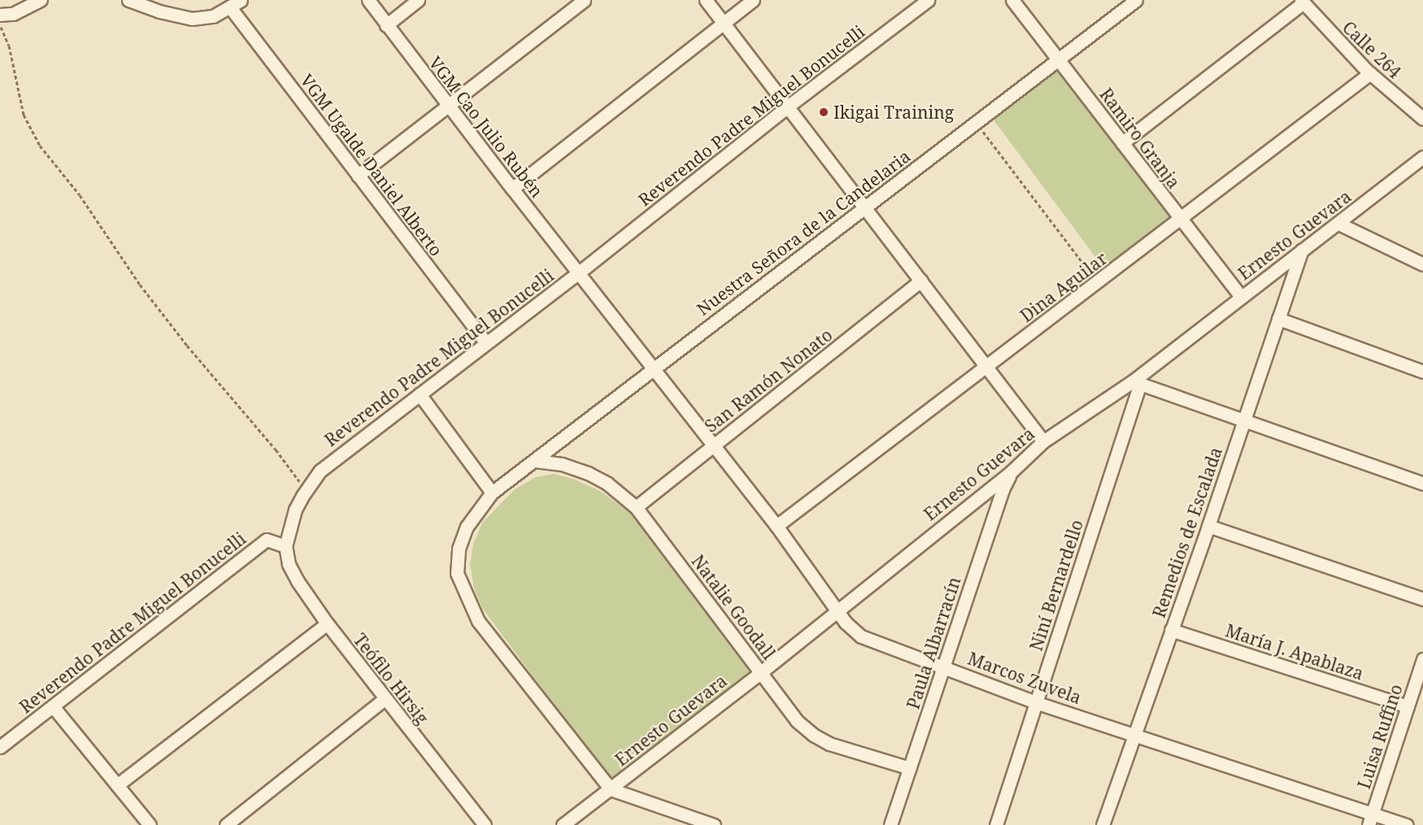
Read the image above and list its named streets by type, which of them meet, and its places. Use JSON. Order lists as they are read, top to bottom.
{
  "streets": {
    "street": [
      "Calle 264",
      "Reverendo Padre Miguel Bonucelli",
      "VGM Cao Julio Rubén",
      "Ramiro Granja",
      "VGM Ugalde Daniel Alberto",
      "Nuestra Señora de la Candelaria",
      "Ernesto Guevara",
      "Dina Aguilar",
      "San Ramón Nonato",
      "Remedios de Escalada",
      "Niní Bernardello",
      "Natalie Goodall",
      "Paula Albarracín",
      "María J. Apablaza",
      "Marcos Zuvela",
      "Teófilo Hirsig",
      "Luisa Ruffino"
    ]
  },
  "crossings": [
    ["Calle 264", "Dina Aguilar"],
    ["Reverendo Padre Miguel Bonucelli", "VGM Cao Julio Rubén"],
    ["Reverendo Padre Miguel Bonucelli", "VGM Ugalde Daniel Alberto"],
    ["Reverendo Padre Miguel Bonucelli", "Teófilo Hirsig"],
    ["VGM Cao Julio Rubén", "Nuestra Señora de la Candelaria"],
    ["VGM Cao Julio Rubén", "Marcos Zuvela"],
    ["Ramiro Granja", "Nuestra Señora de la Candelaria"],
    ["Ramiro Granja", "Ernesto Guevara"],
    ["Ramiro Granja", "Dina Aguilar"],
    ["Nuestra Señora de la Candelaria", "Ernesto Guevara"],
    ["Nuestra Señora de la Candelaria", "Natalie Goodall"],
    ["Nuestra Señora de la Candelaria", "Marcos Zuvela"],
    ["Ernesto Guevara", "Remedios de Escalada"],
    ["Ernesto Guevara", "Niní Bernardello"],
    ["Ernesto Guevara", "Natalie Goodall"],
    ["Ernesto Guevara", "Paula Albarracín"],
    ["Ernesto Guevara", "Marcos Zuvela"],
    ["Dina Aguilar", "Marcos Zuvela"],
    ["San Ramón Nonato", "Natalie Goodall"],
    ["San Ramón Nonato", "Marcos Zuvela"],
    ["Remedios de Escalada", "María J. Apablaza"],
    ["Remedios de Escalada", "Marcos Zuvela"],
    ["Niní Bernardello", "Marcos Zuvela"],
    ["Natalie Goodall", "Paula Albarracín"],
    ["Paula Albarracín", "Marcos Zuvela"],
    ["María J. Apablaza", "Luisa Ruffino"],
    ["Marcos Zuvela", "Luisa Ruffino"]
  ],
  "places": ["Ikigai Training"]
}
